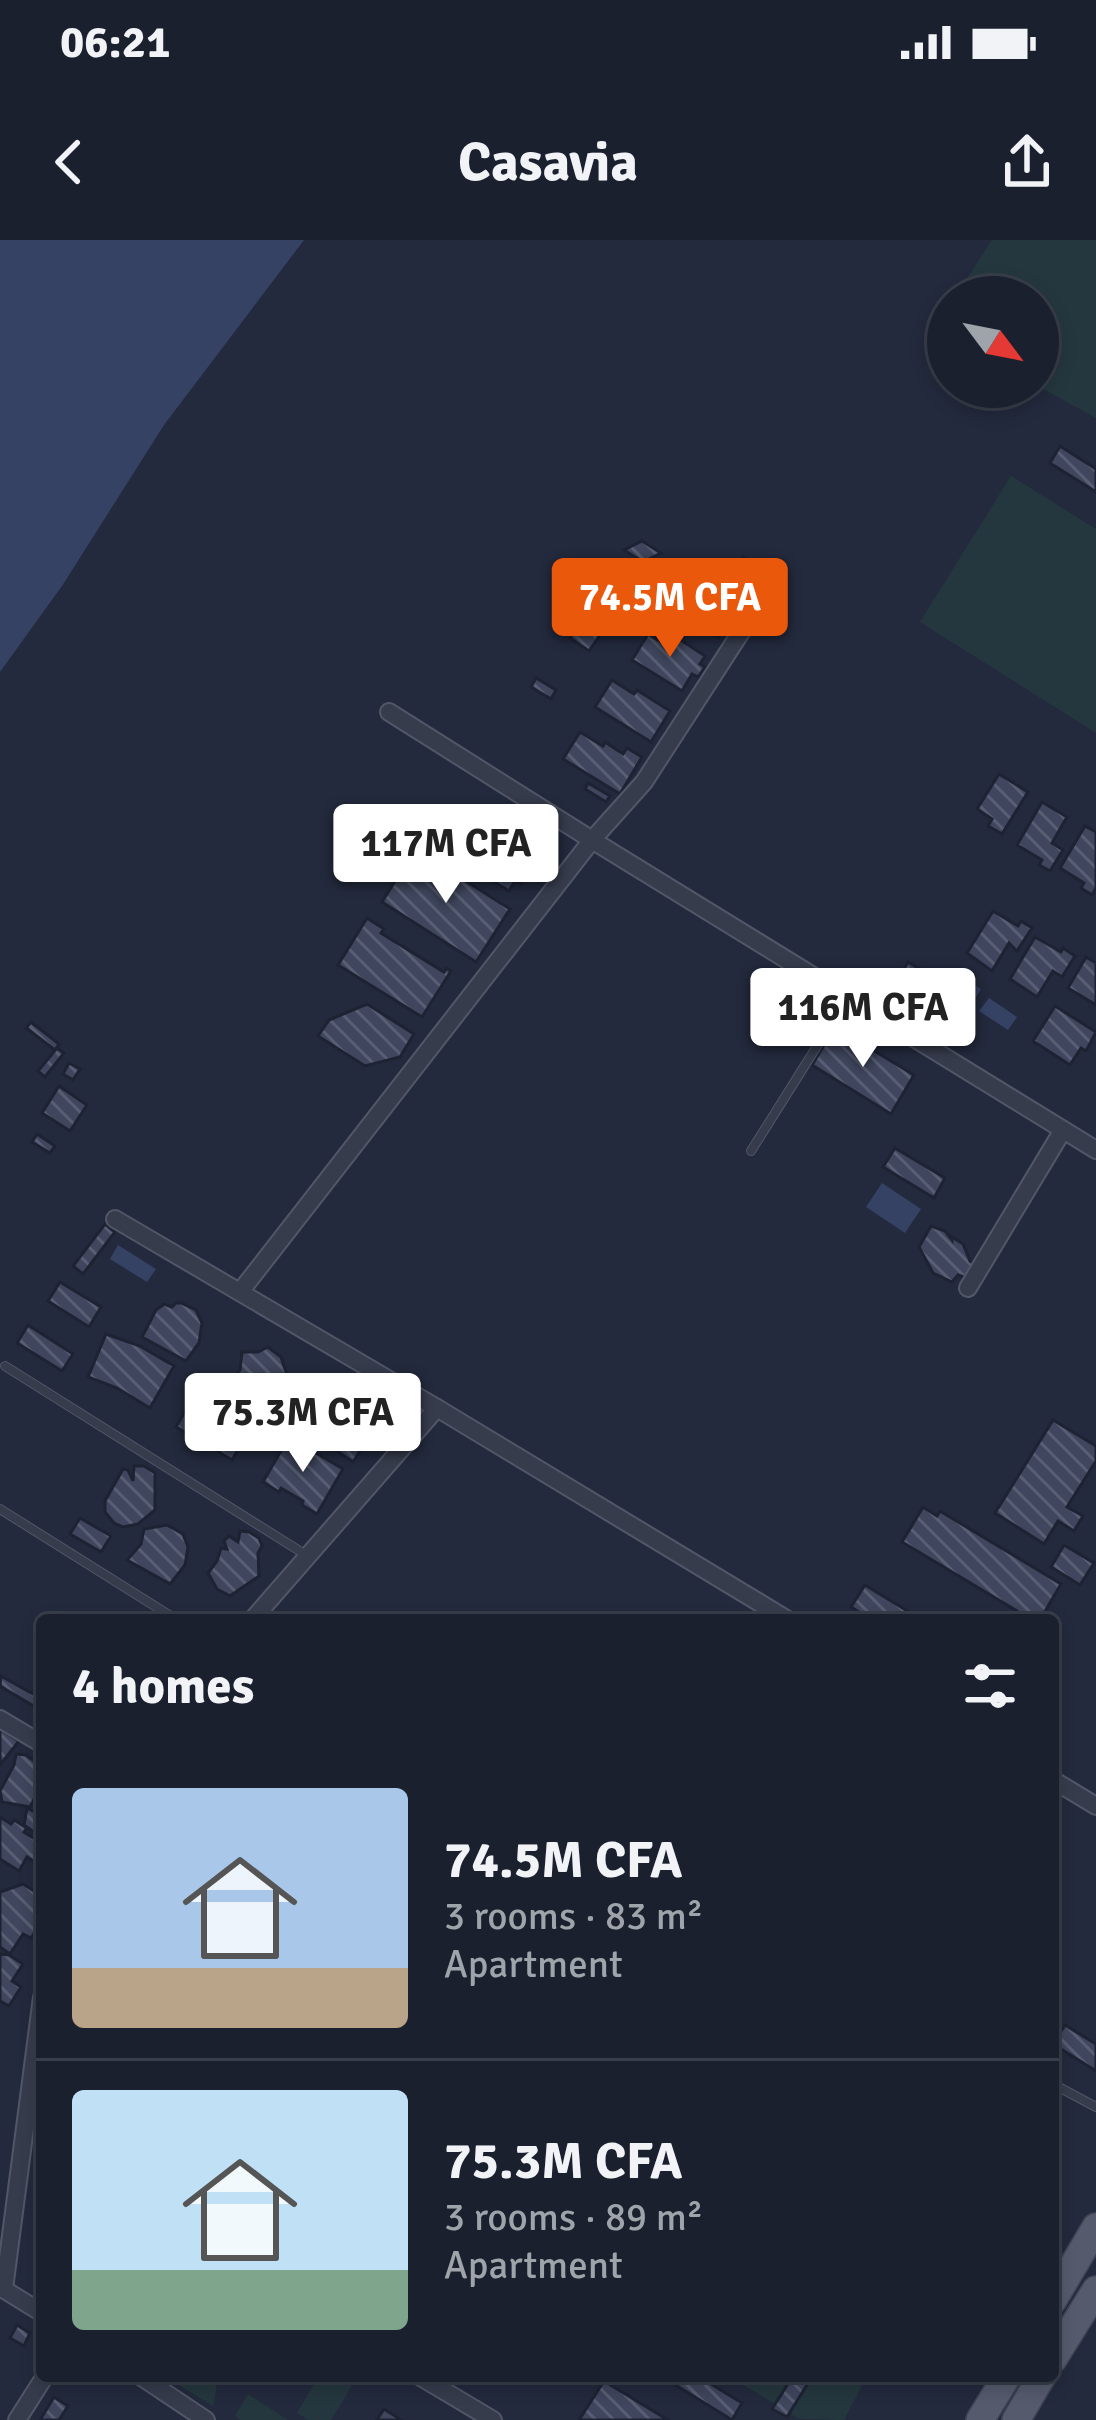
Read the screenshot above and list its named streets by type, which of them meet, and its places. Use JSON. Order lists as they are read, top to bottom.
{
  "north": "bottom right",
  "page": {
    "status": "06:21",
    "header": "Casavia",
    "price": [
      "74.5M CFA",
      "117M CFA",
      "116M CFA",
      "75.3M CFA"
    ],
    "heading": "4 homes",
    "list": [
      {
        "name": "74.5M CFA",
        "note": "3 rooms · 83 m² · Apartment"
      },
      {
        "name": "75.3M CFA",
        "note": "3 rooms · 89 m² · Apartment"
      }
    ]
  }
}
